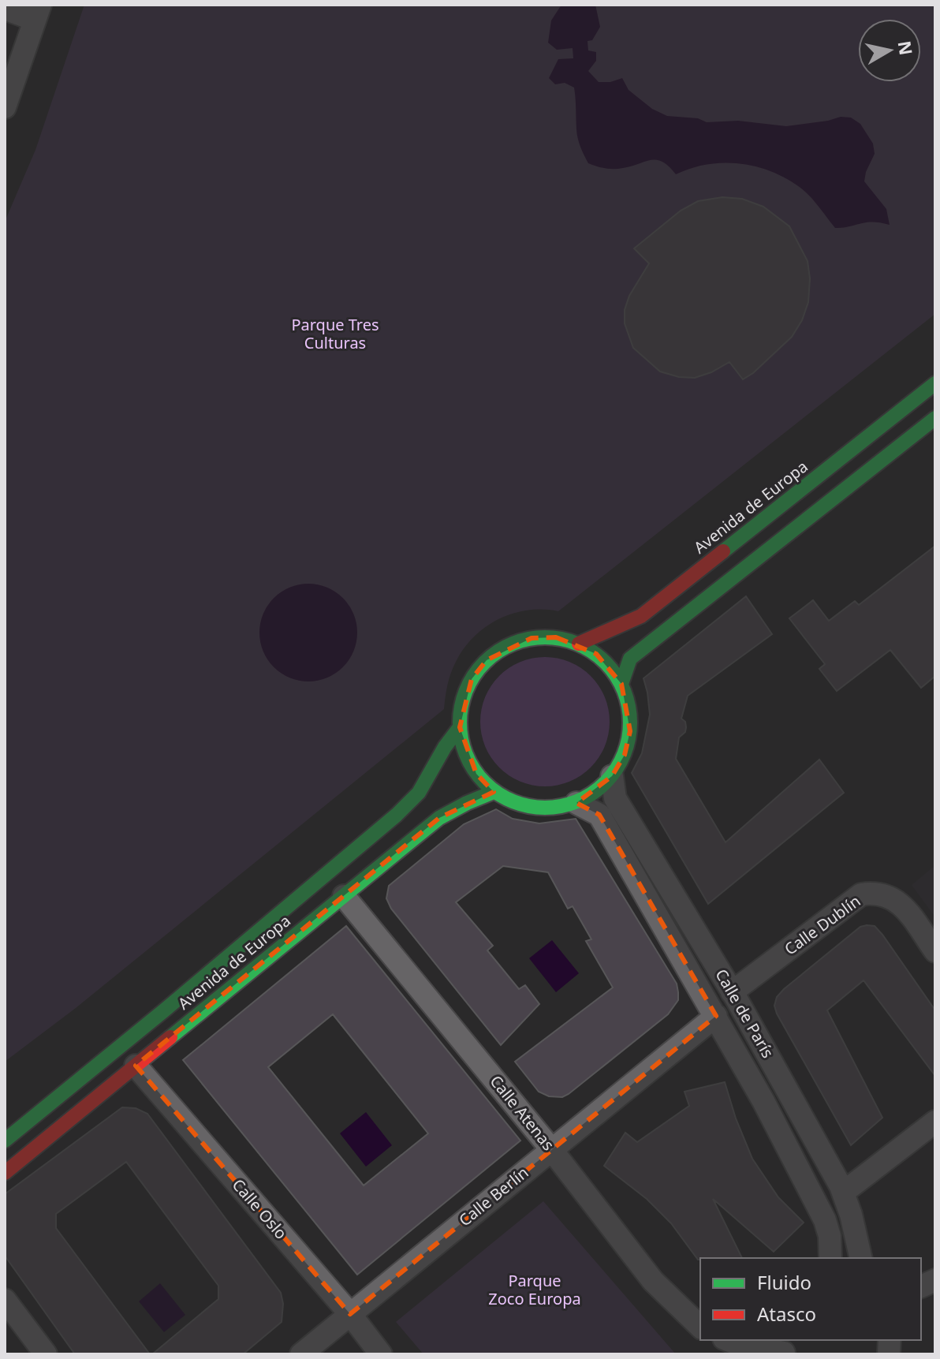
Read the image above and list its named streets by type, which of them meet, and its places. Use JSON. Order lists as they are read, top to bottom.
{
  "streets": {
    "main road": ["Avenida de Europa"],
    "street": [
      "Calle Dublín",
      "Calle de París",
      "Calle Atenas",
      "Calle Berlín",
      "Calle Oslo"
    ]
  },
  "crossings": [
    ["Avenida de Europa", "Calle de París"],
    ["Avenida de Europa", "Calle Atenas"],
    ["Avenida de Europa", "Calle Oslo"],
    ["Calle Dublín", "Calle de París"],
    ["Calle de París", "Calle Berlín"],
    ["Calle Atenas", "Calle Berlín"],
    ["Calle Berlín", "Calle Oslo"]
  ],
  "parks": ["Parque Tres Culturas", "Parque Zoco Europa"],
  "legend": ["Fluido", "Atasco"],
  "north": "right"
}
